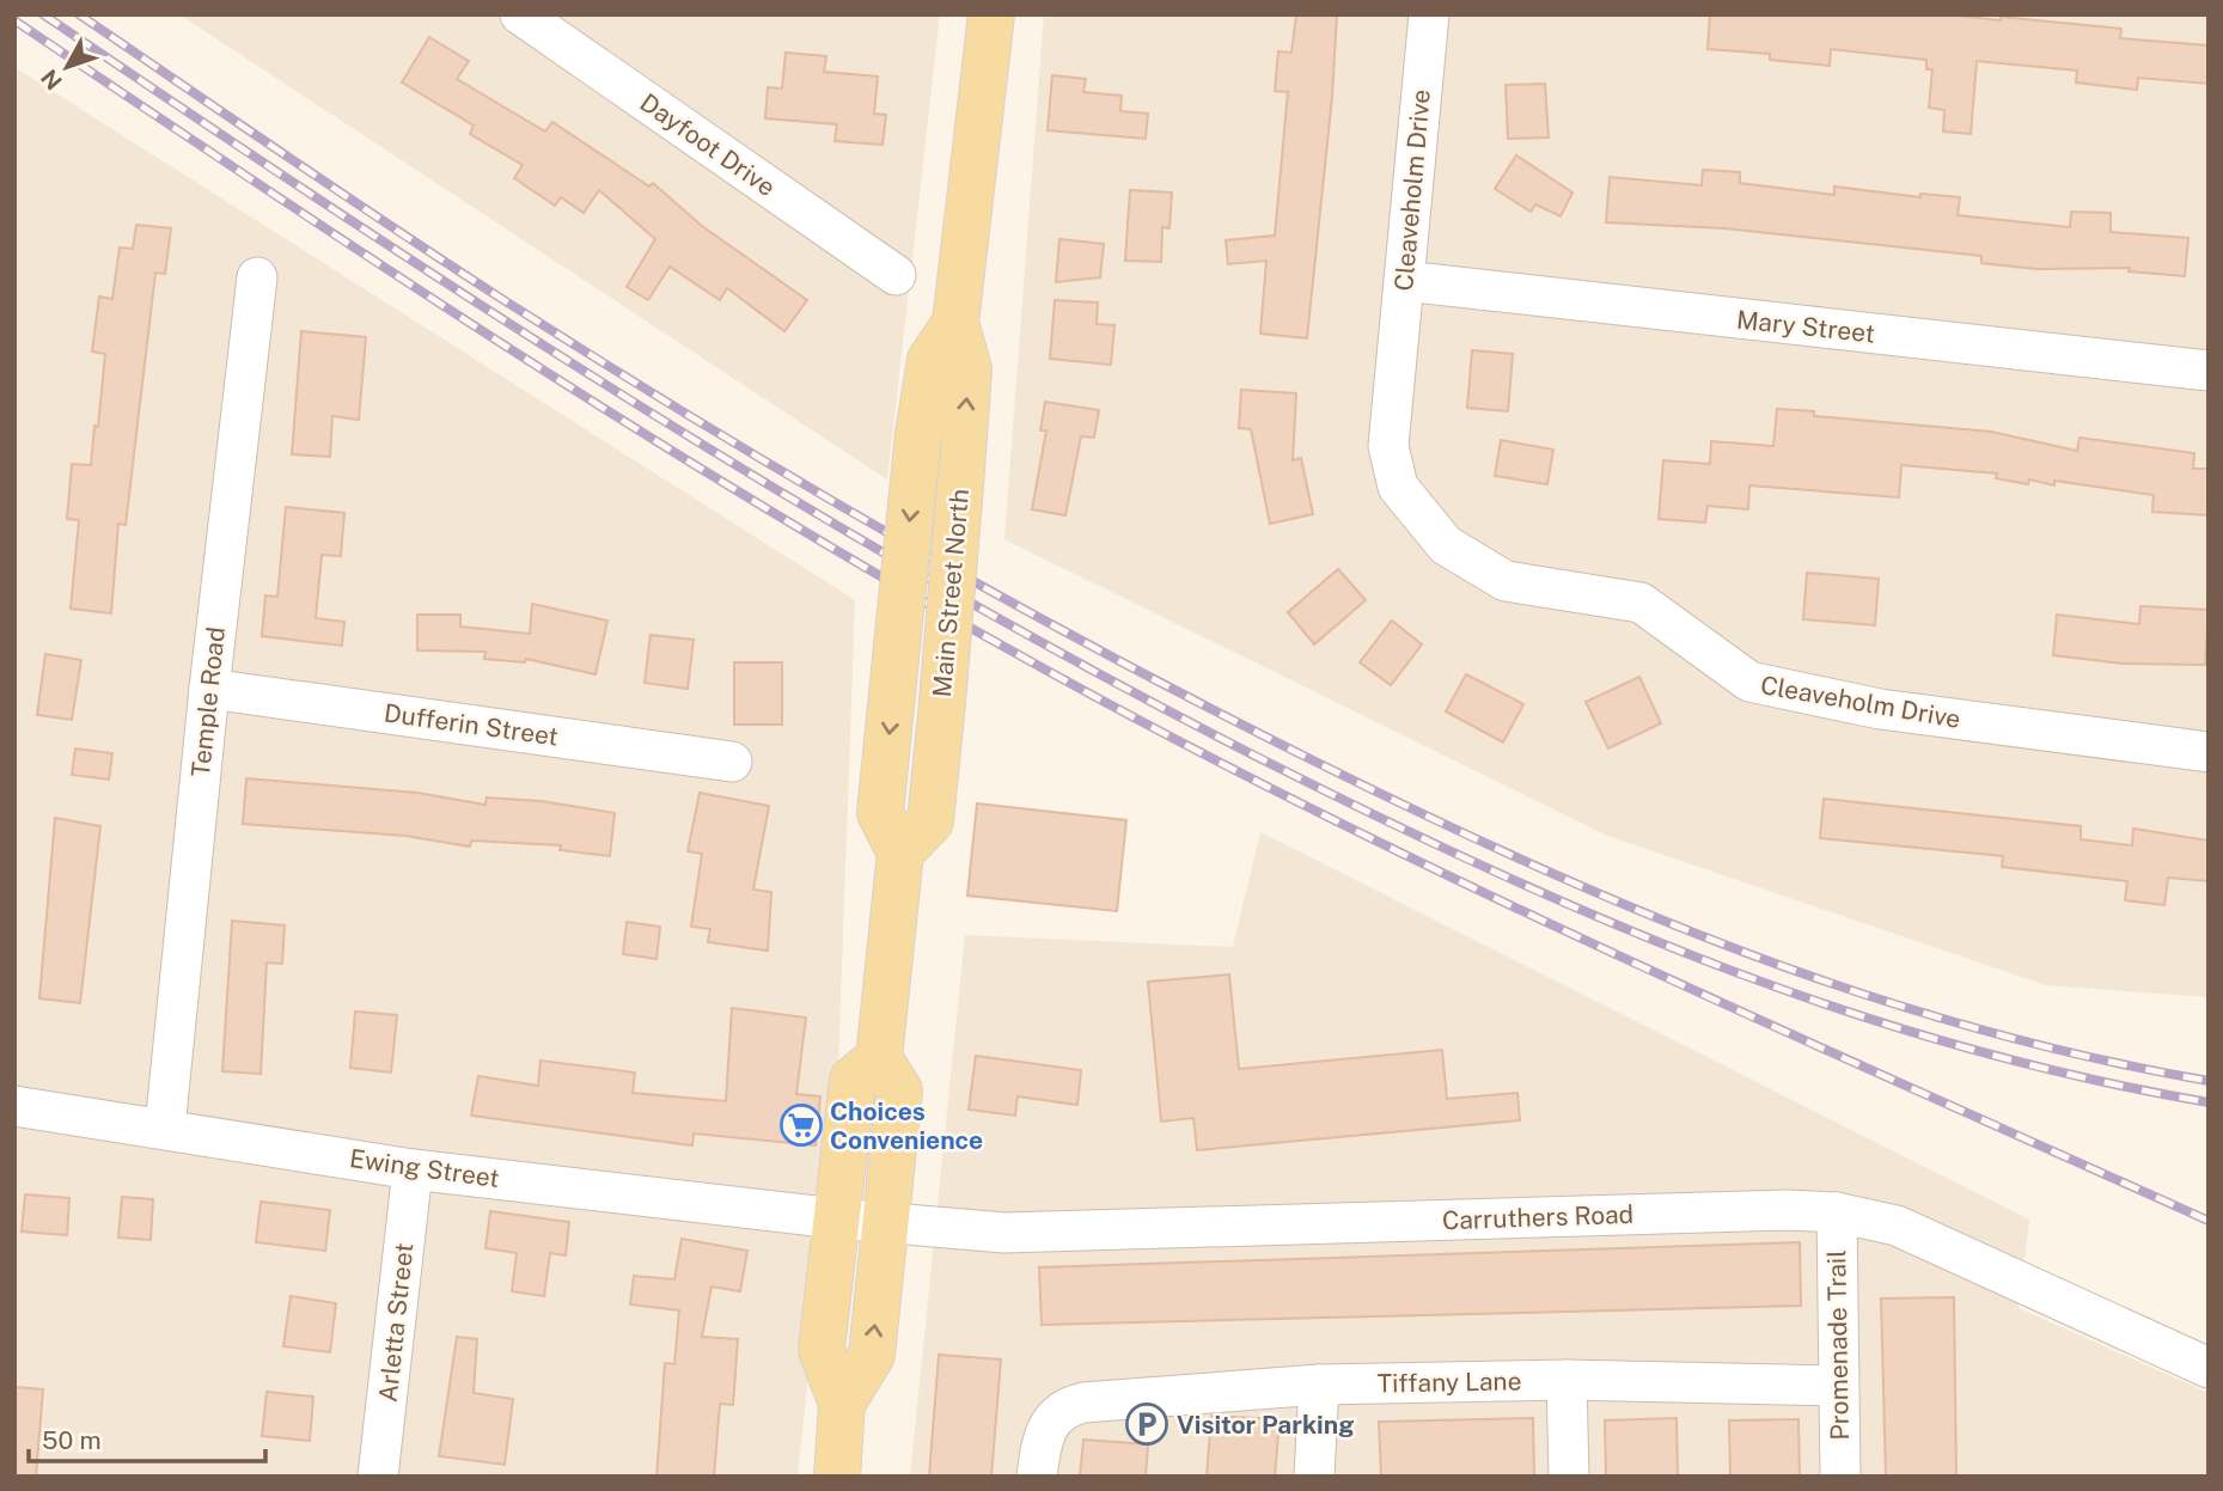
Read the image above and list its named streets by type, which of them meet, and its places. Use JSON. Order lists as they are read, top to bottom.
{
  "streets": {
    "main road": ["Main Street North"],
    "street": [
      "Dayfoot Drive",
      "Cleaveholm Drive",
      "Mary Street",
      "Temple Road",
      "Dufferin Street",
      "Ewing Street",
      "Carruthers Road",
      "Arletta Street",
      "Promenade Trail",
      "Tiffany Lane"
    ]
  },
  "crossings": [
    ["Cleaveholm Drive", "Mary Street"],
    ["Temple Road", "Dufferin Street"],
    ["Temple Road", "Ewing Street"],
    ["Ewing Street", "Carruthers Road"],
    ["Ewing Street", "Arletta Street"],
    ["Carruthers Road", "Promenade Trail"],
    ["Promenade Trail", "Tiffany Lane"]
  ],
  "places": {
    "supermarket": ["Choices Convenience"],
    "parking": ["Visitor Parking"]
  },
  "scale_bar": "50 m",
  "north": "bottom left"
}
